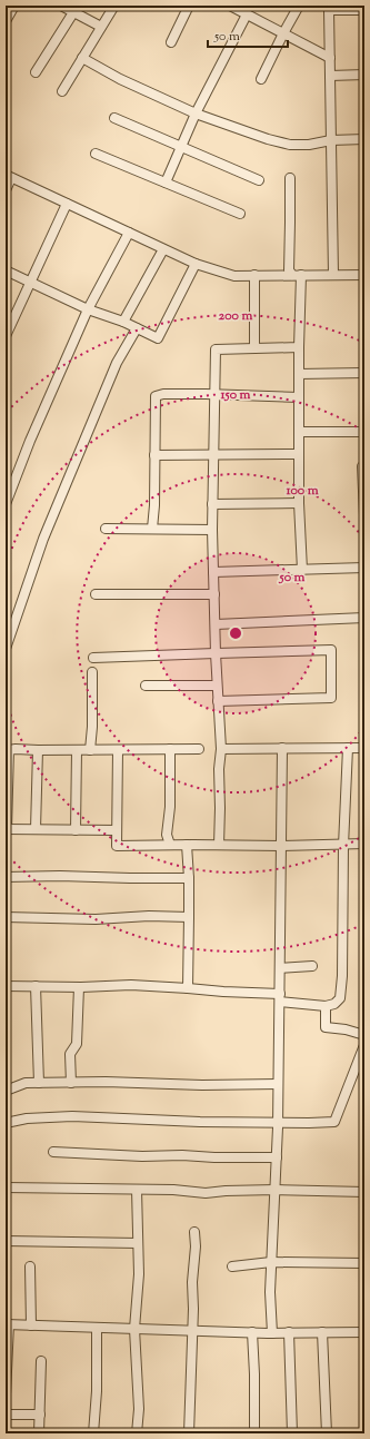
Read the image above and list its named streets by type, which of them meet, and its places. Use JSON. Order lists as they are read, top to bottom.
{
  "scale_bar": "50 m",
  "rings": [
    "200 m",
    "150 m",
    "100 m",
    "50 m"
  ]
}
